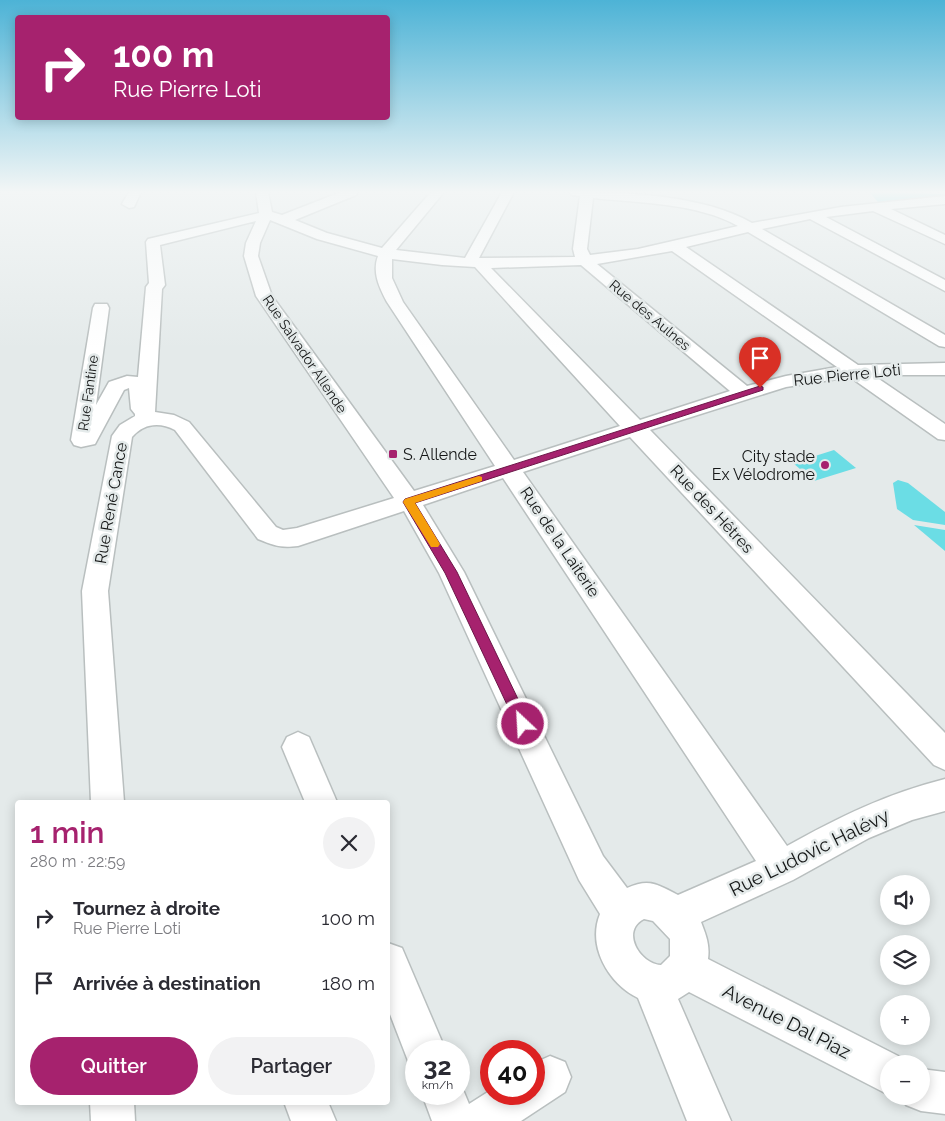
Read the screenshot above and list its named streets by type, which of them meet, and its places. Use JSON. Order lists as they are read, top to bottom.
{
  "streets": {
    "street": [
      "Rue des Aulnes",
      "Rue Salvador Allende",
      "Rue Pierre Loti",
      "Rue Fantine",
      "Rue René Cance",
      "Rue des Hêtres",
      "Rue de la Laiterie",
      "Rue Ludovic Halévy",
      "Avenue Dal Piaz"
    ]
  },
  "crossings": [
    ["Rue des Aulnes", "Rue Pierre Loti"],
    ["Rue Salvador Allende", "Rue Pierre Loti"],
    ["Rue Salvador Allende", "Rue Ludovic Halévy"],
    ["Rue Salvador Allende", "Avenue Dal Piaz"],
    ["Rue Pierre Loti", "Rue des Hêtres"],
    ["Rue Pierre Loti", "Rue de la Laiterie"],
    ["Rue Fantine", "Rue René Cance"],
    ["Rue de la Laiterie", "Rue Ludovic Halévy"],
    ["Rue Ludovic Halévy", "Avenue Dal Piaz"]
  ],
  "places": {
    "transit": ["S. Allende"],
    "other": ["City stade Ex Vélodrome"]
  },
  "page": {
    "turn": ["100 m", "Rue Pierre Loti"],
    "heading": ["1 min", "280 m · 22:59"],
    "map_buttons": ["+", "−"],
    "list": [
      {
        "name": "Tournez à droite",
        "note": "Rue Pierre Loti",
        "value": "100 m"
      },
      {
        "name": "Arrivée à destination",
        "value": "180 m"
      }
    ],
    "buttons": ["Quitter", "Partager"],
    "speed": "32 km/h",
    "limit": "40"
  }
}
